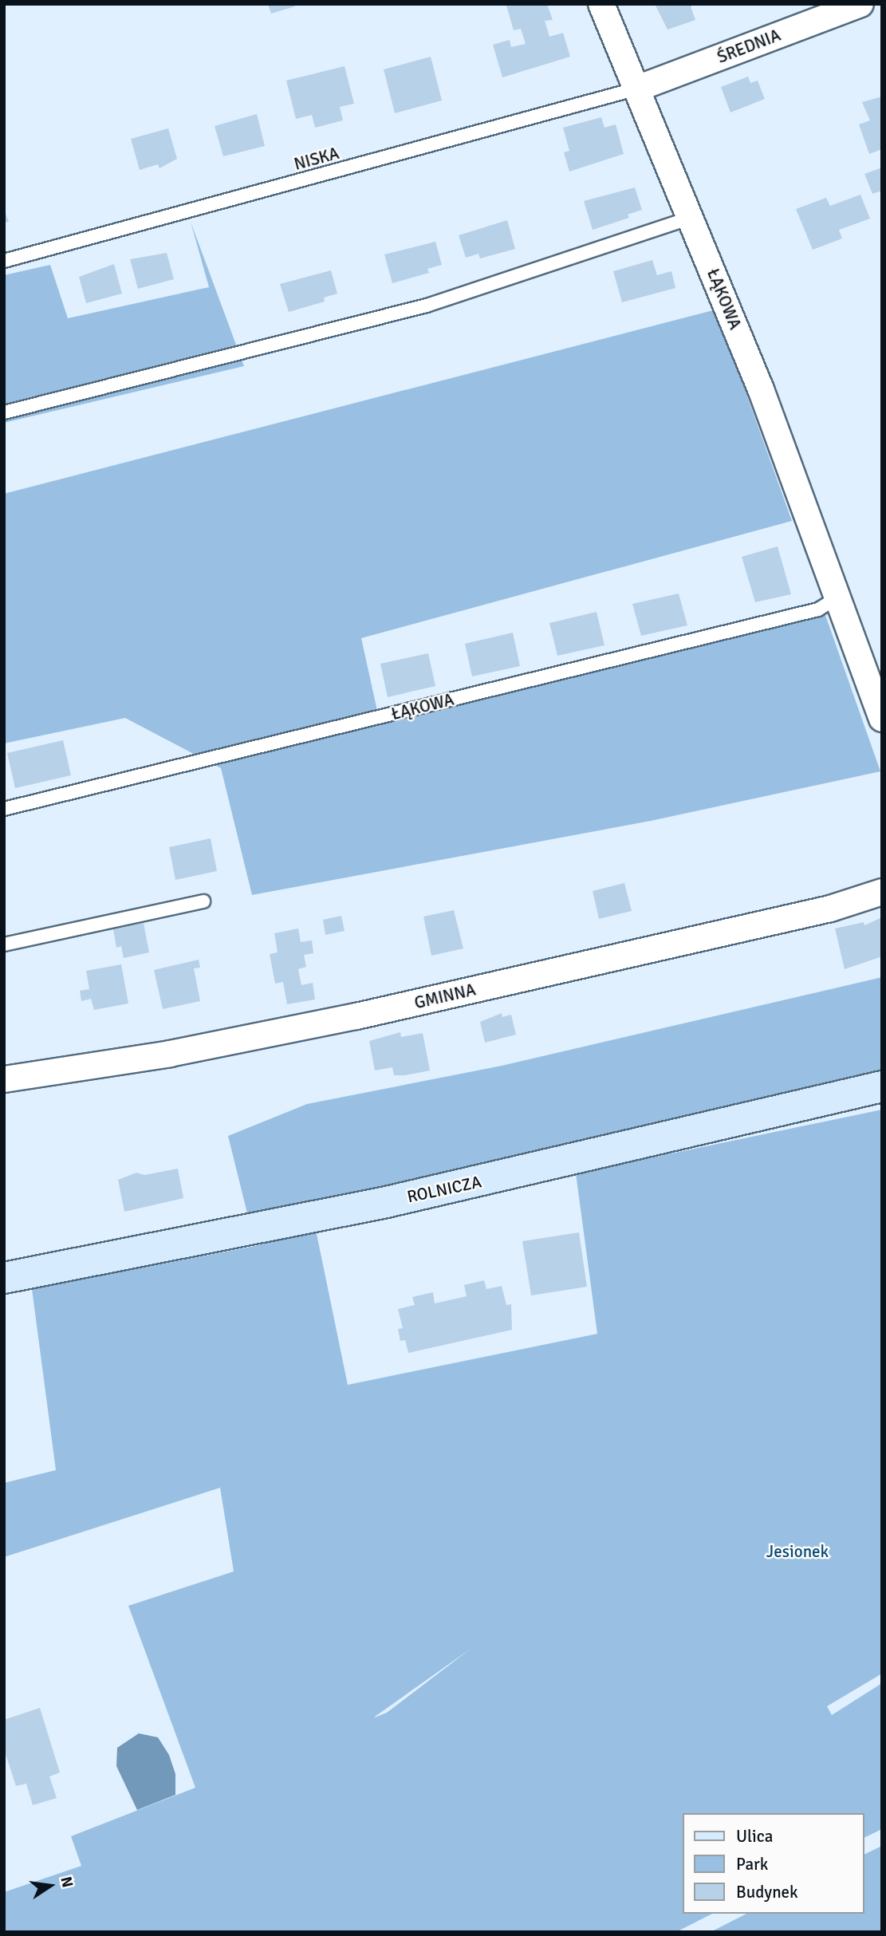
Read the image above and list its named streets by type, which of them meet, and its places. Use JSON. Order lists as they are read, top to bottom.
{
  "streets": {
    "street": [
      "ŚREDNIA",
      "ŁĄKOWA",
      "GMINNA",
      "ROLNICZA"
    ],
    "lane": ["NISKA"]
  },
  "crossings": [
    ["ŚREDNIA", "NISKA"],
    ["ŚREDNIA", "ŁĄKOWA"],
    ["NISKA", "ŁĄKOWA"]
  ],
  "parks": ["Jesionek"],
  "legend": ["Ulica", "Park", "Budynek"],
  "north": "right"
}
